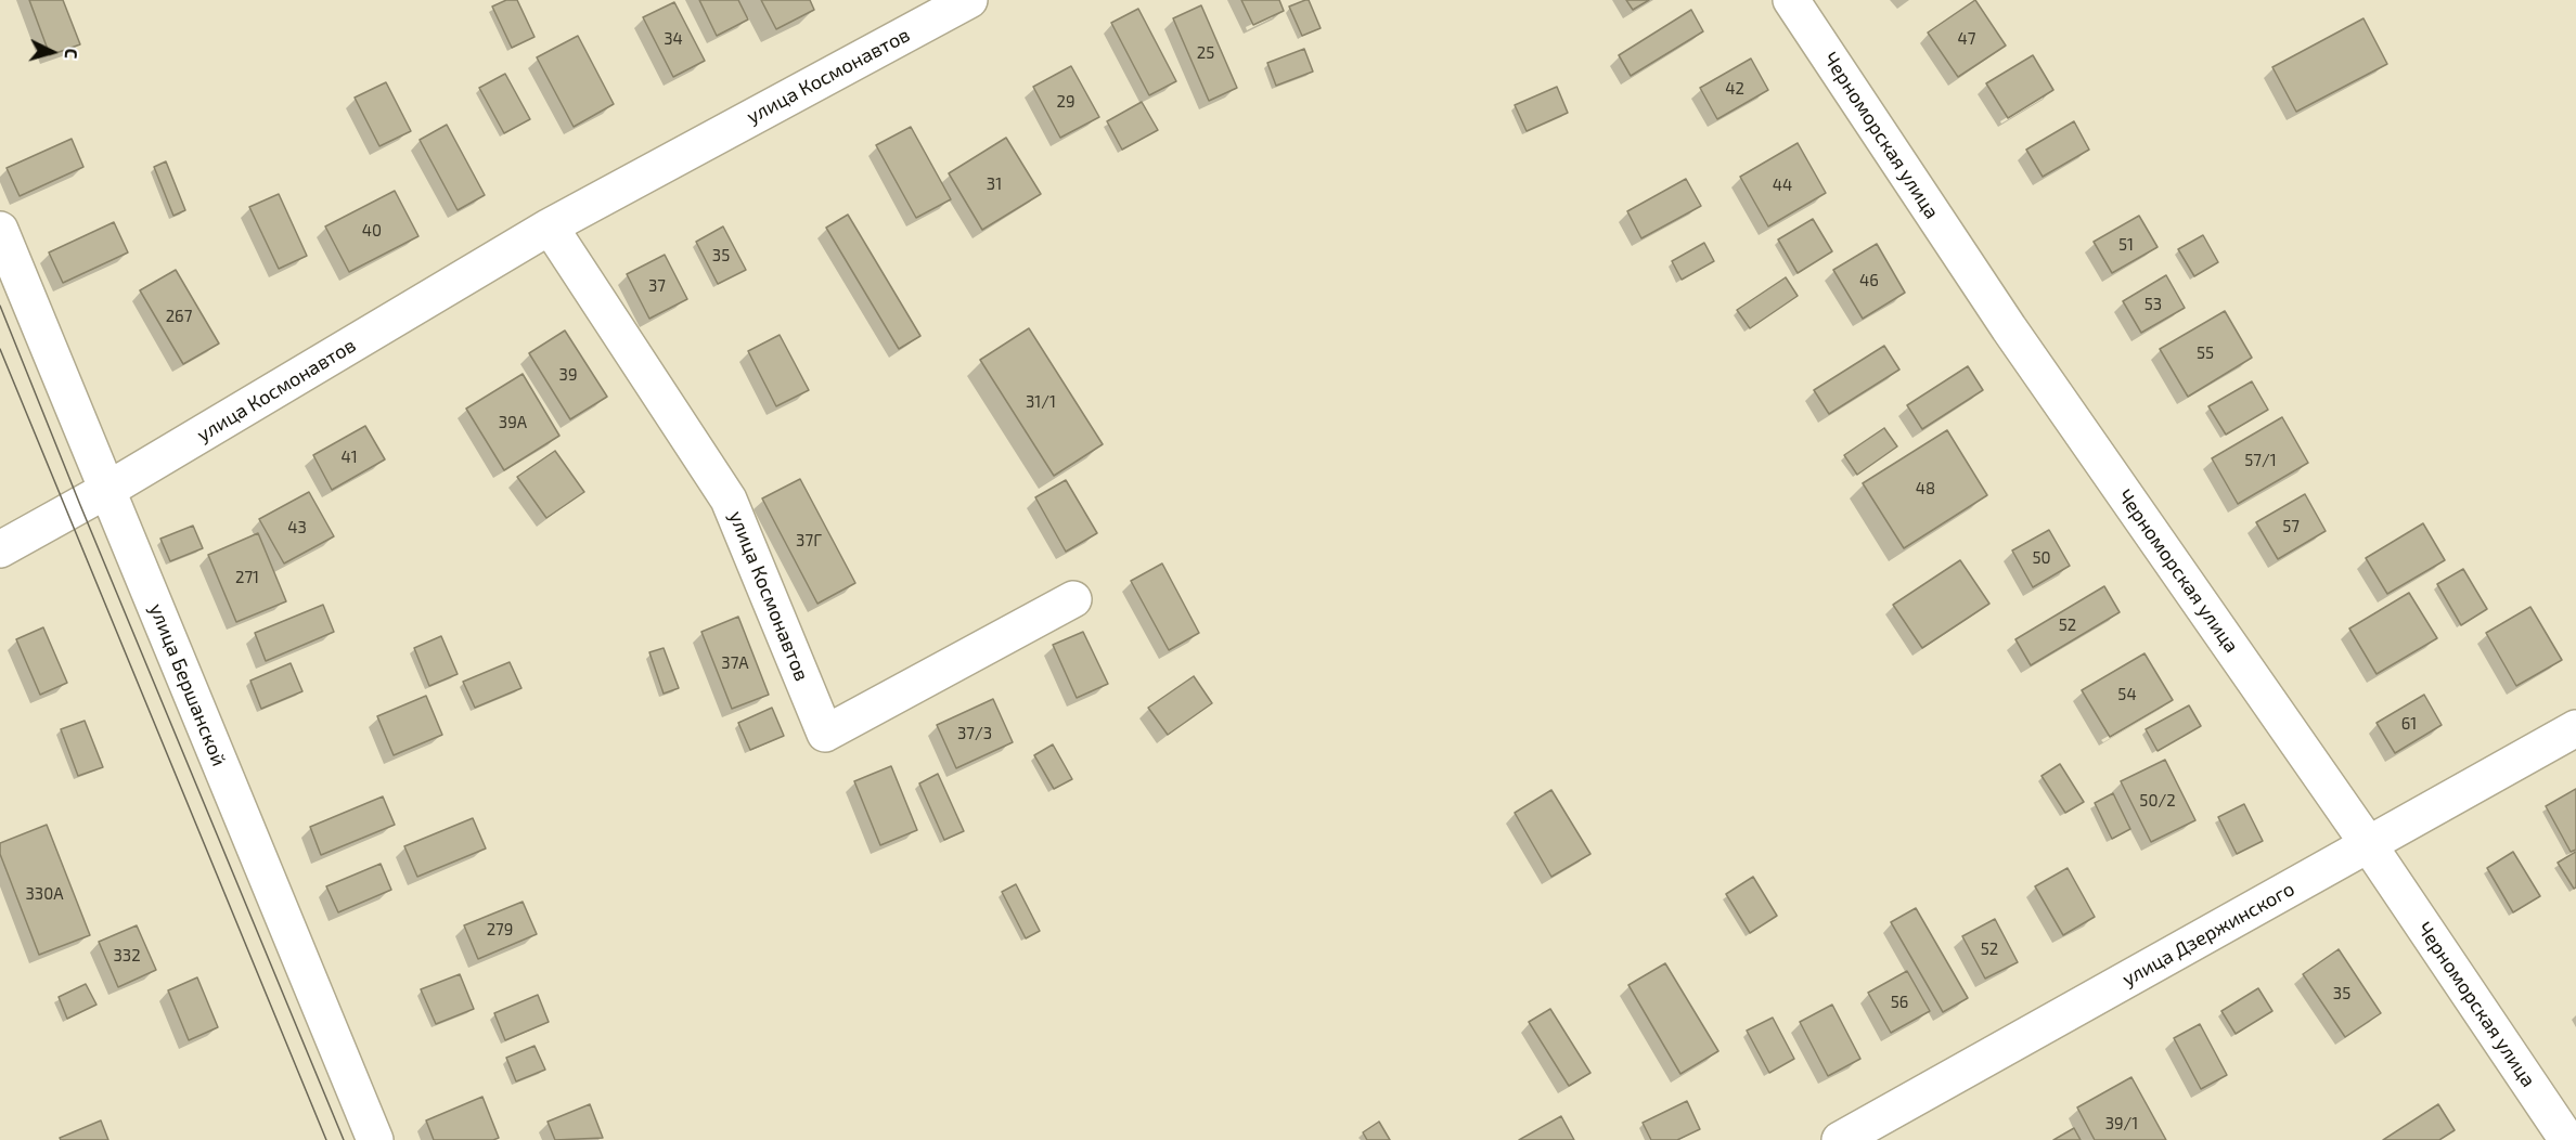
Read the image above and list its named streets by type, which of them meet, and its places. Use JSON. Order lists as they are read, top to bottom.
{
  "streets": {
    "street": [
      "улица Космонавтов",
      "Черноморская улица",
      "улица Бершанской",
      "улица Дзержинского"
    ]
  },
  "crossings": [
    ["улица Космонавтов", "улица Бершанской"],
    ["Черноморская улица", "улица Дзержинского"]
  ],
  "house_numbers": [
    "34",
    "47",
    "25",
    "42",
    "29",
    "31",
    "44",
    "40",
    "51",
    "35",
    "46",
    "37",
    "53",
    "267",
    "55",
    "39",
    "31/1",
    "39А",
    "41",
    "57/1",
    "48",
    "57",
    "43",
    "37Г",
    "50",
    "271",
    "52",
    "37А",
    "54",
    "61",
    "37/3",
    "50/2",
    "330А",
    "279",
    "52",
    "332",
    "35",
    "56",
    "39/1"
  ],
  "north": "right"
}
